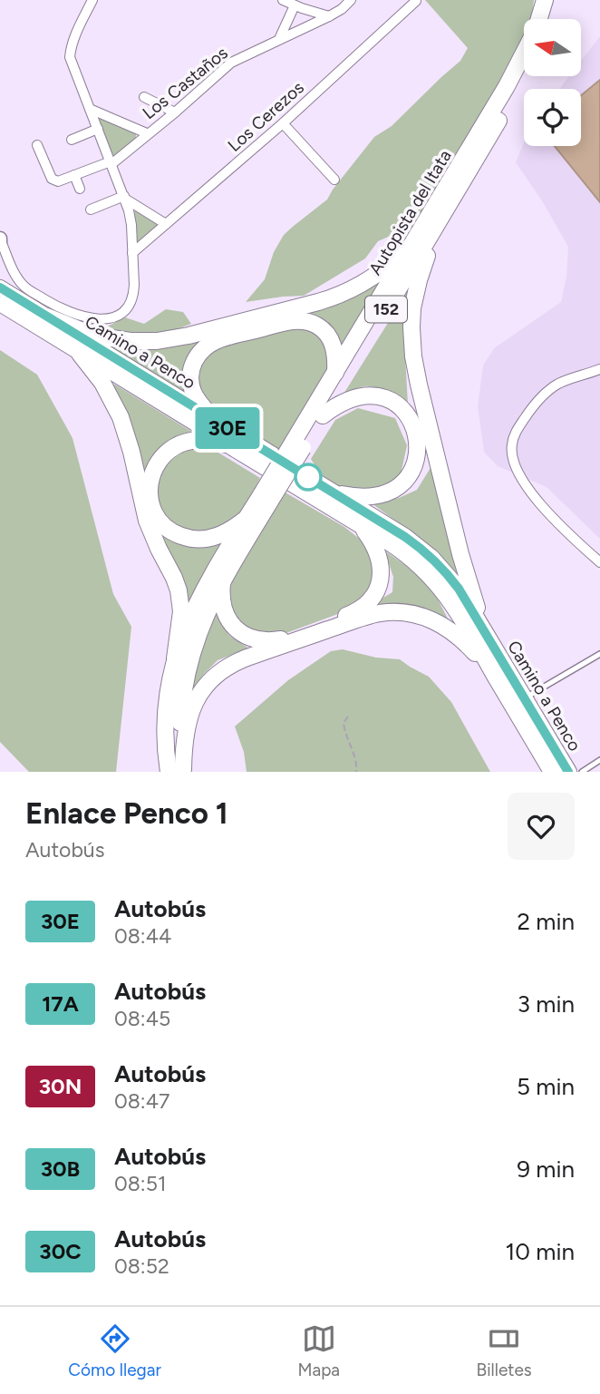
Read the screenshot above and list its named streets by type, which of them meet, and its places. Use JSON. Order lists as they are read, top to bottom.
{
  "streets": {
    "highway": ["Autopista del Itata", "152", "Camino a Penco"],
    "street": ["Los Castaños", "Los Cerezos"]
  },
  "lines": ["bus line 30E"],
  "north": "left",
  "page": {
    "on_map": "30E",
    "heading": ["Enlace Penco 1", "Autobús"],
    "list": [
      {
        "mark": "30E",
        "name": "Autobús",
        "note": "08:44",
        "value": "2 min"
      },
      {
        "mark": "17A",
        "name": "Autobús",
        "note": "08:45",
        "value": "3 min"
      },
      {
        "mark": "30N",
        "name": "Autobús",
        "note": "08:47",
        "value": "5 min"
      },
      {
        "mark": "30B",
        "name": "Autobús",
        "note": "08:51",
        "value": "9 min"
      },
      {
        "mark": "30C",
        "name": "Autobús",
        "note": "08:52",
        "value": "10 min"
      }
    ],
    "tabs": ["Cómo llegar", "Mapa", "Billetes"]
  }
}
